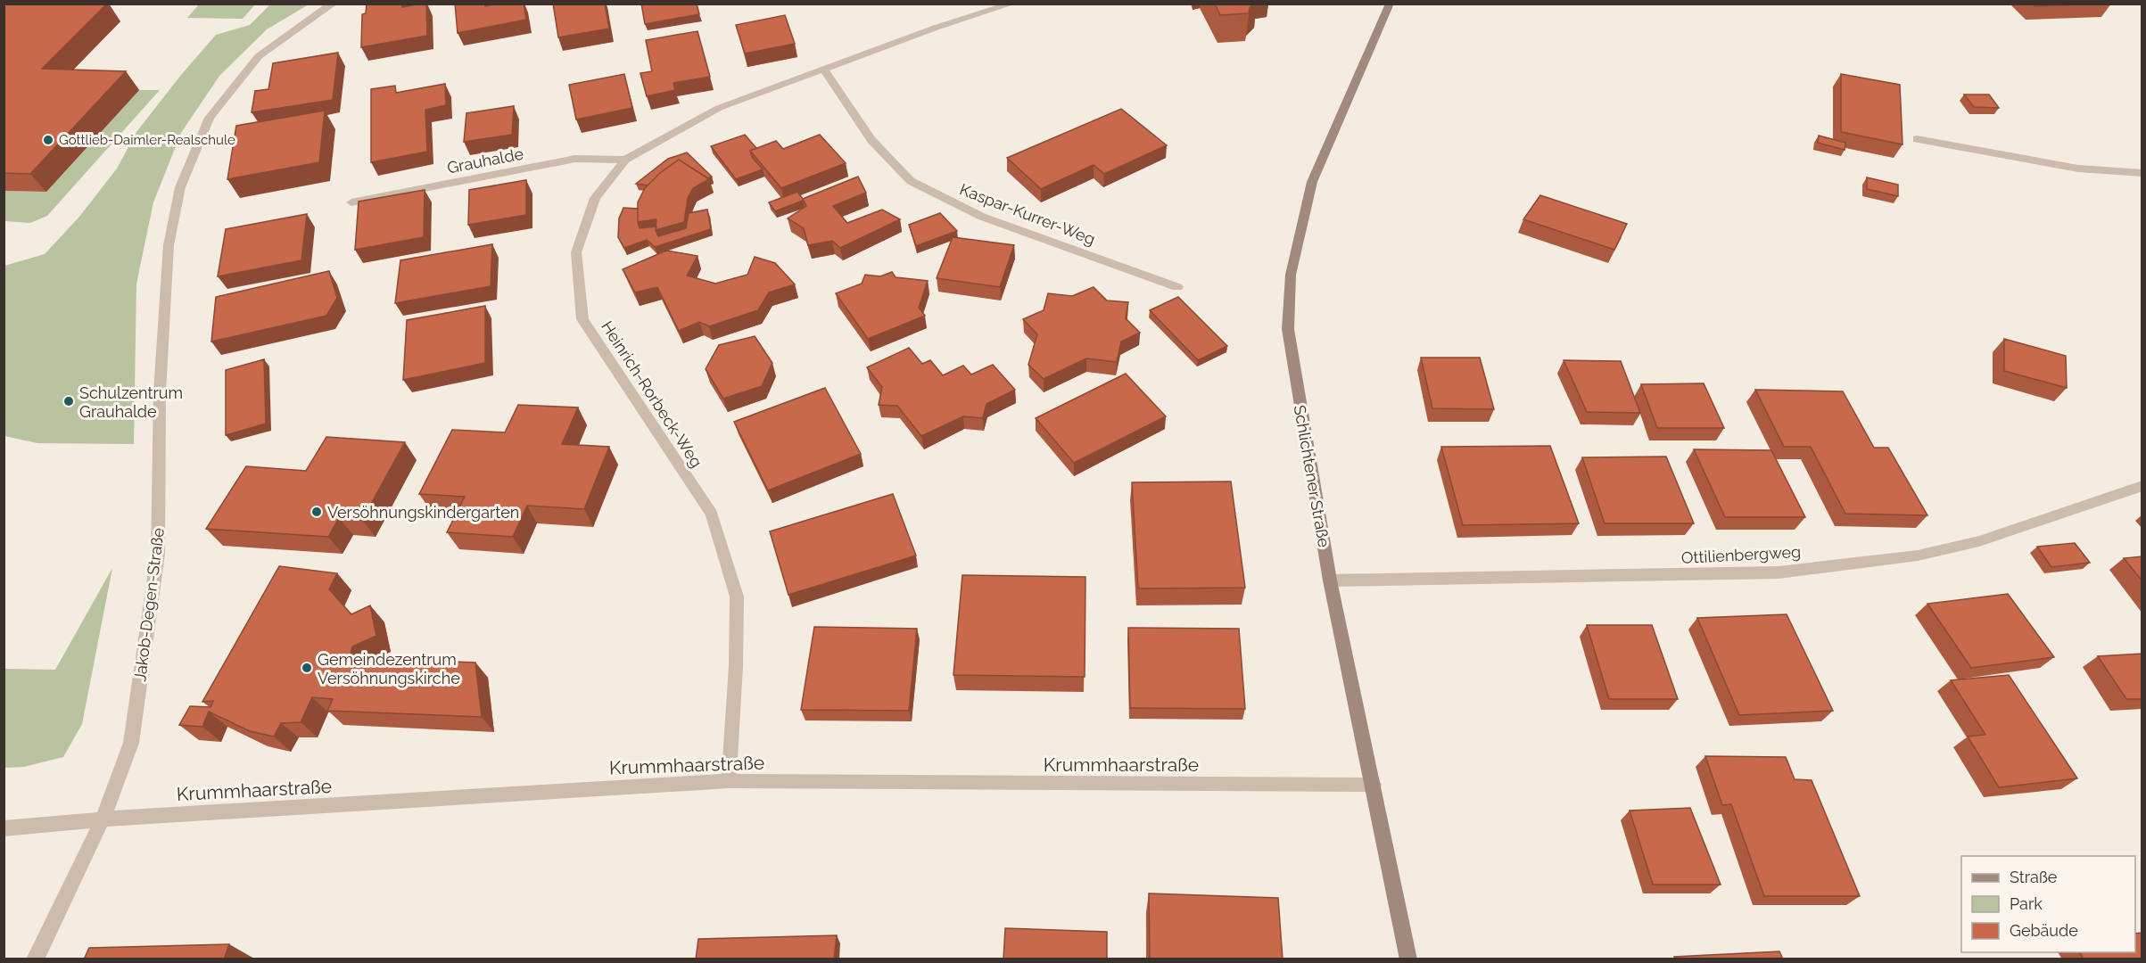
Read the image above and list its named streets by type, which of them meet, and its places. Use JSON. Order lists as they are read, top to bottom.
{
  "streets": {
    "main road": ["Schlichtener Straße"],
    "street": [
      "Grauhalde",
      "Kaspar-Kurrer-Weg",
      "Heinrich-Rorbeck-Weg",
      "Ottilienbergweg",
      "Jakob-Degen-Straße",
      "Krummhaarstraße"
    ]
  },
  "crossings": [
    ["Grauhalde", "Heinrich-Rorbeck-Weg"],
    ["Kaspar-Kurrer-Weg", "Heinrich-Rorbeck-Weg"],
    ["Heinrich-Rorbeck-Weg", "Krummhaarstraße"],
    ["Schlichtener Straße", "Ottilienbergweg"],
    ["Schlichtener Straße", "Krummhaarstraße"],
    ["Jakob-Degen-Straße", "Krummhaarstraße"]
  ],
  "places": [
    "Gottlieb-Daimler-Realschule",
    "Schulzentrum Grauhalde",
    "Versöhnungskindergarten",
    "Gemeindezentrum Versöhnungskirche"
  ],
  "legend": ["Straße", "Park", "Gebäude"]
}
